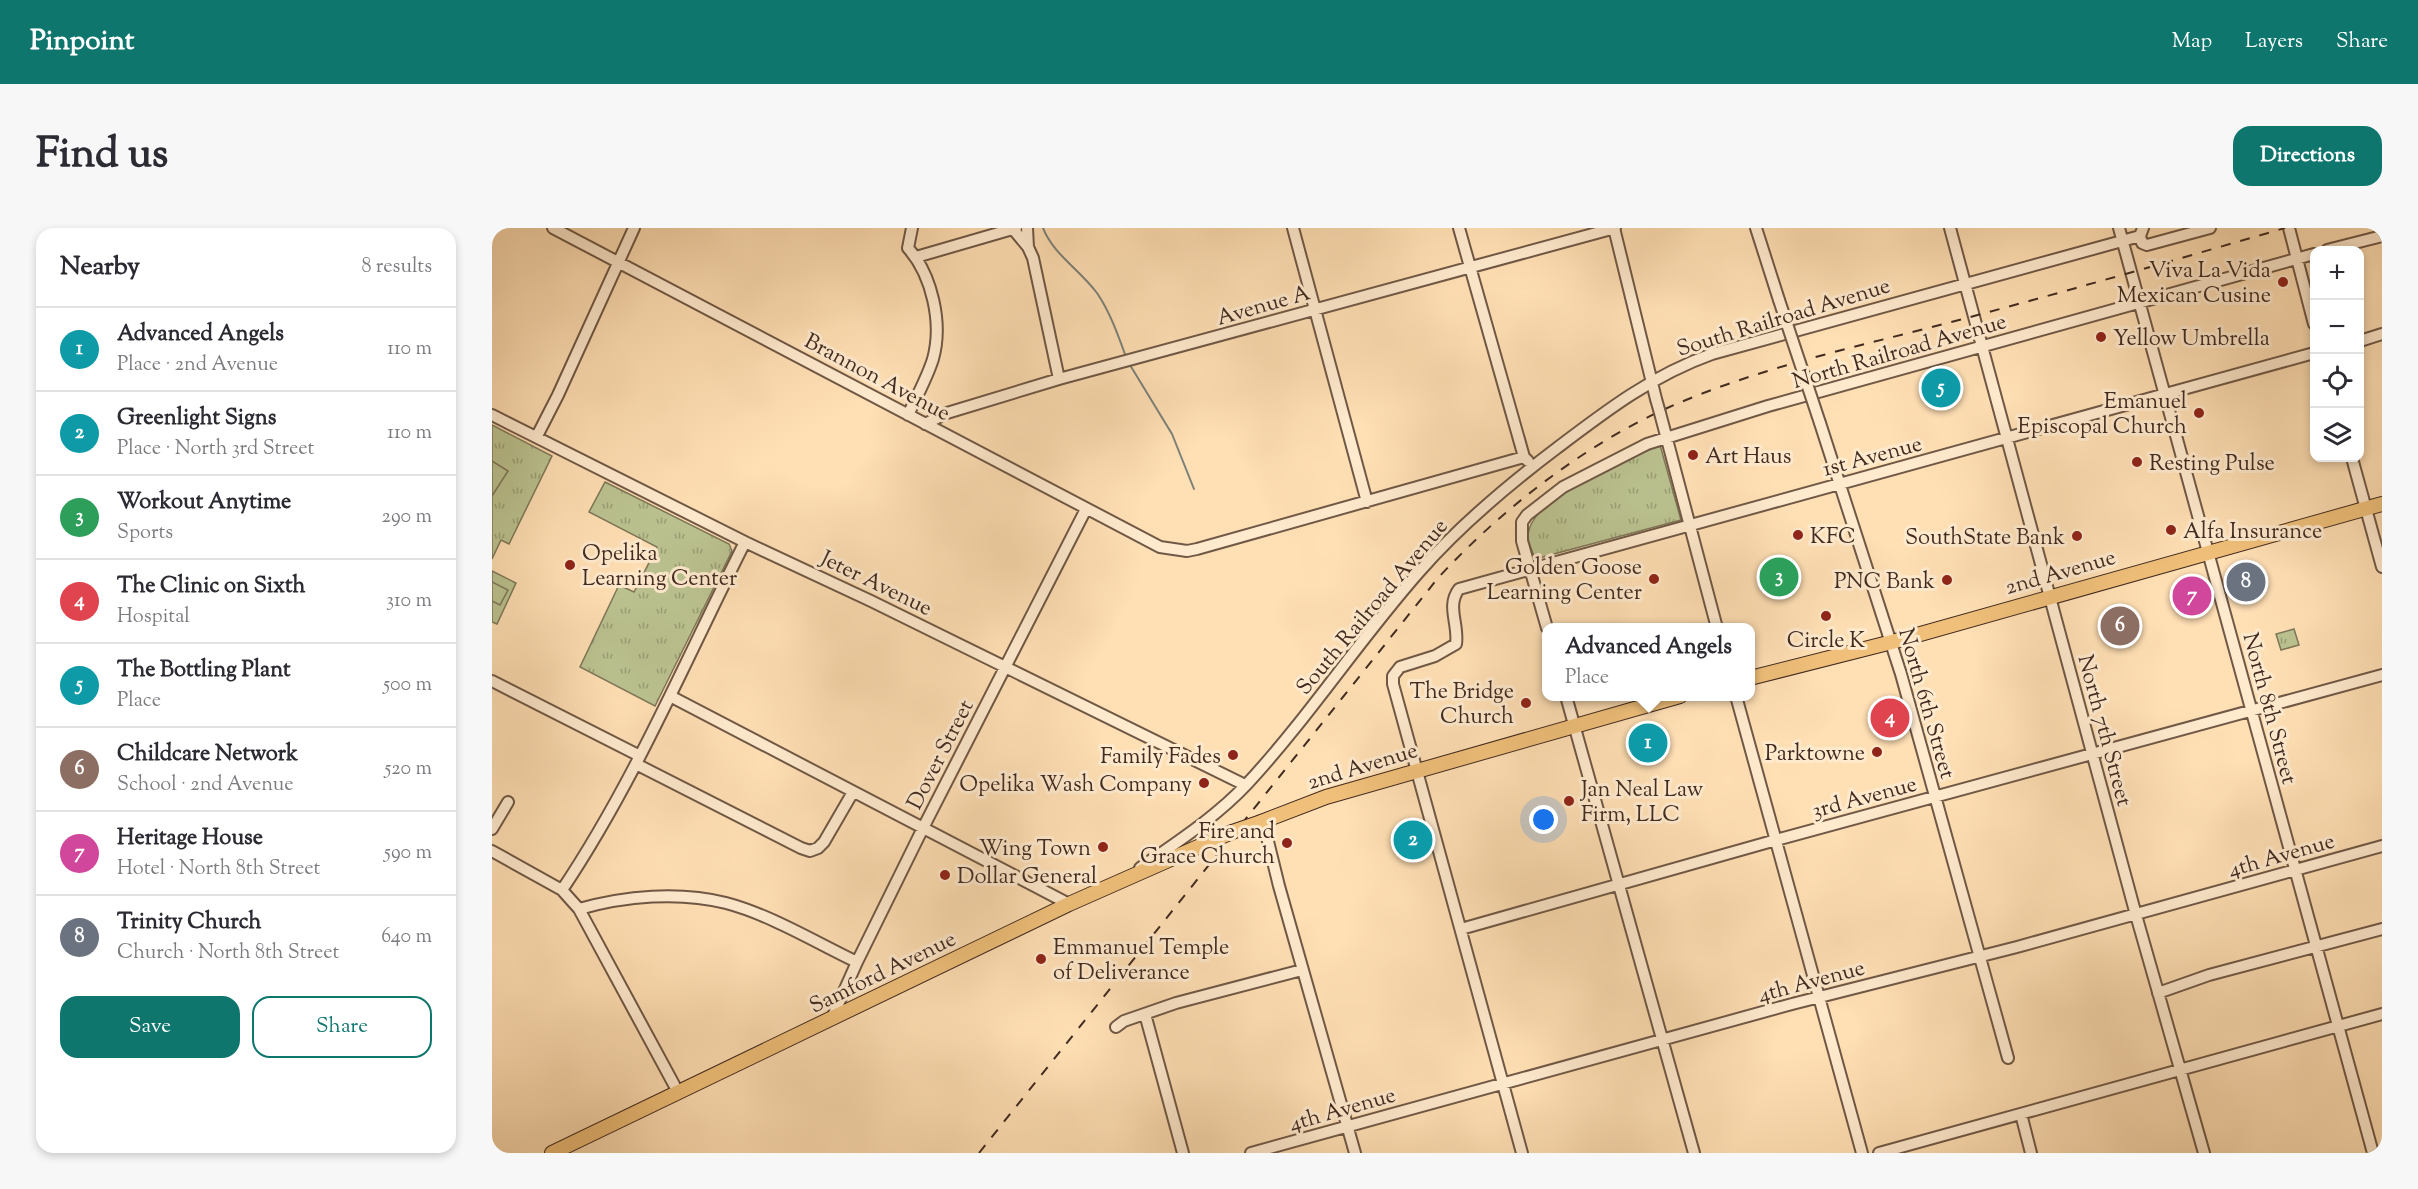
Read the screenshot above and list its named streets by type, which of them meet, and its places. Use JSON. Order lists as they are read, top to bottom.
{
  "streets": {
    "main road": ["2nd Avenue", "Samford Avenue"],
    "street": [
      "Avenue A",
      "South Railroad Avenue",
      "North Railroad Avenue",
      "Brannon Avenue",
      "1st Avenue",
      "Jeter Avenue",
      "North 6th Street",
      "North 8th Street",
      "North 7th Street",
      "Dover Street",
      "3rd Avenue",
      "4th Avenue"
    ]
  },
  "crossings": [
    ["Avenue A", "Brannon Avenue"],
    ["South Railroad Avenue", "Jeter Avenue"],
    ["South Railroad Avenue", "North 8th Street"],
    ["South Railroad Avenue", "North 7th Street"],
    ["South Railroad Avenue", "Samford Avenue"],
    ["North Railroad Avenue", "1st Avenue"],
    ["North Railroad Avenue", "North 8th Street"],
    ["North Railroad Avenue", "North 7th Street"],
    ["Brannon Avenue", "Dover Street"],
    ["1st Avenue", "2nd Avenue"],
    ["1st Avenue", "North 6th Street"],
    ["1st Avenue", "North 8th Street"],
    ["1st Avenue", "North 7th Street"],
    ["2nd Avenue", "North 6th Street"],
    ["2nd Avenue", "North 8th Street"],
    ["2nd Avenue", "North 7th Street"],
    ["2nd Avenue", "Samford Avenue"],
    ["Jeter Avenue", "Dover Street"],
    ["North 6th Street", "3rd Avenue"],
    ["North 6th Street", "4th Avenue"],
    ["North 8th Street", "3rd Avenue"],
    ["North 8th Street", "4th Avenue"],
    ["North 7th Street", "3rd Avenue"],
    ["North 7th Street", "4th Avenue"],
    ["Dover Street", "Samford Avenue"]
  ],
  "places": [
    "Viva La Vida Mexican Cusine",
    "Yellow Umbrella",
    "Emanuel Episcopal Church",
    "Art Haus",
    "Resting Pulse",
    "Alfa Insurance",
    "KFC",
    "SouthState Bank",
    "Opelika Learning Center",
    "Golden Goose Learning Center",
    "PNC Bank",
    "Circle K",
    "The Bridge Church",
    "Parktowne",
    "Family Fades",
    "Opelika Wash Company",
    "Jan Neal Law Firm, LLC",
    "Fire and Grace Church",
    "Wing Town",
    "Dollar General",
    "Emmanuel Temple of Deliverance"
  ],
  "page": {
    "header": "Pinpoint",
    "nav": ["Map", "Layers", "Share"],
    "title": "Find us",
    "buttons": [
      "Directions",
      ["Save", "Share"]
    ],
    "heading": ["Nearby", "8 results"],
    "map_buttons": ["+", "−"],
    "list": [
      {
        "mark": "1",
        "name": "Advanced Angels",
        "note": "Place · 2nd Avenue",
        "value": "110 m"
      },
      {
        "mark": "2",
        "name": "Greenlight Signs",
        "note": "Place · North 3rd Street",
        "value": "110 m"
      },
      {
        "mark": "3",
        "name": "Workout Anytime",
        "note": "Sports",
        "value": "290 m"
      },
      {
        "mark": "4",
        "name": "The Clinic on Sixth",
        "note": "Hospital",
        "value": "310 m"
      },
      {
        "mark": "5",
        "name": "The Bottling Plant",
        "note": "Place",
        "value": "500 m"
      },
      {
        "mark": "6",
        "name": "Childcare Network",
        "note": "School · 2nd Avenue",
        "value": "520 m"
      },
      {
        "mark": "7",
        "name": "Heritage House",
        "note": "Hotel · North 8th Street",
        "value": "590 m"
      },
      {
        "mark": "8",
        "name": "Trinity Church",
        "note": "Church · North 8th Street",
        "value": "640 m"
      }
    ],
    "pins": [
      "5",
      "3",
      "8",
      "7",
      "6",
      "4",
      "1",
      "2"
    ],
    "popup": ["Advanced Angels", "Place"]
  }
}
